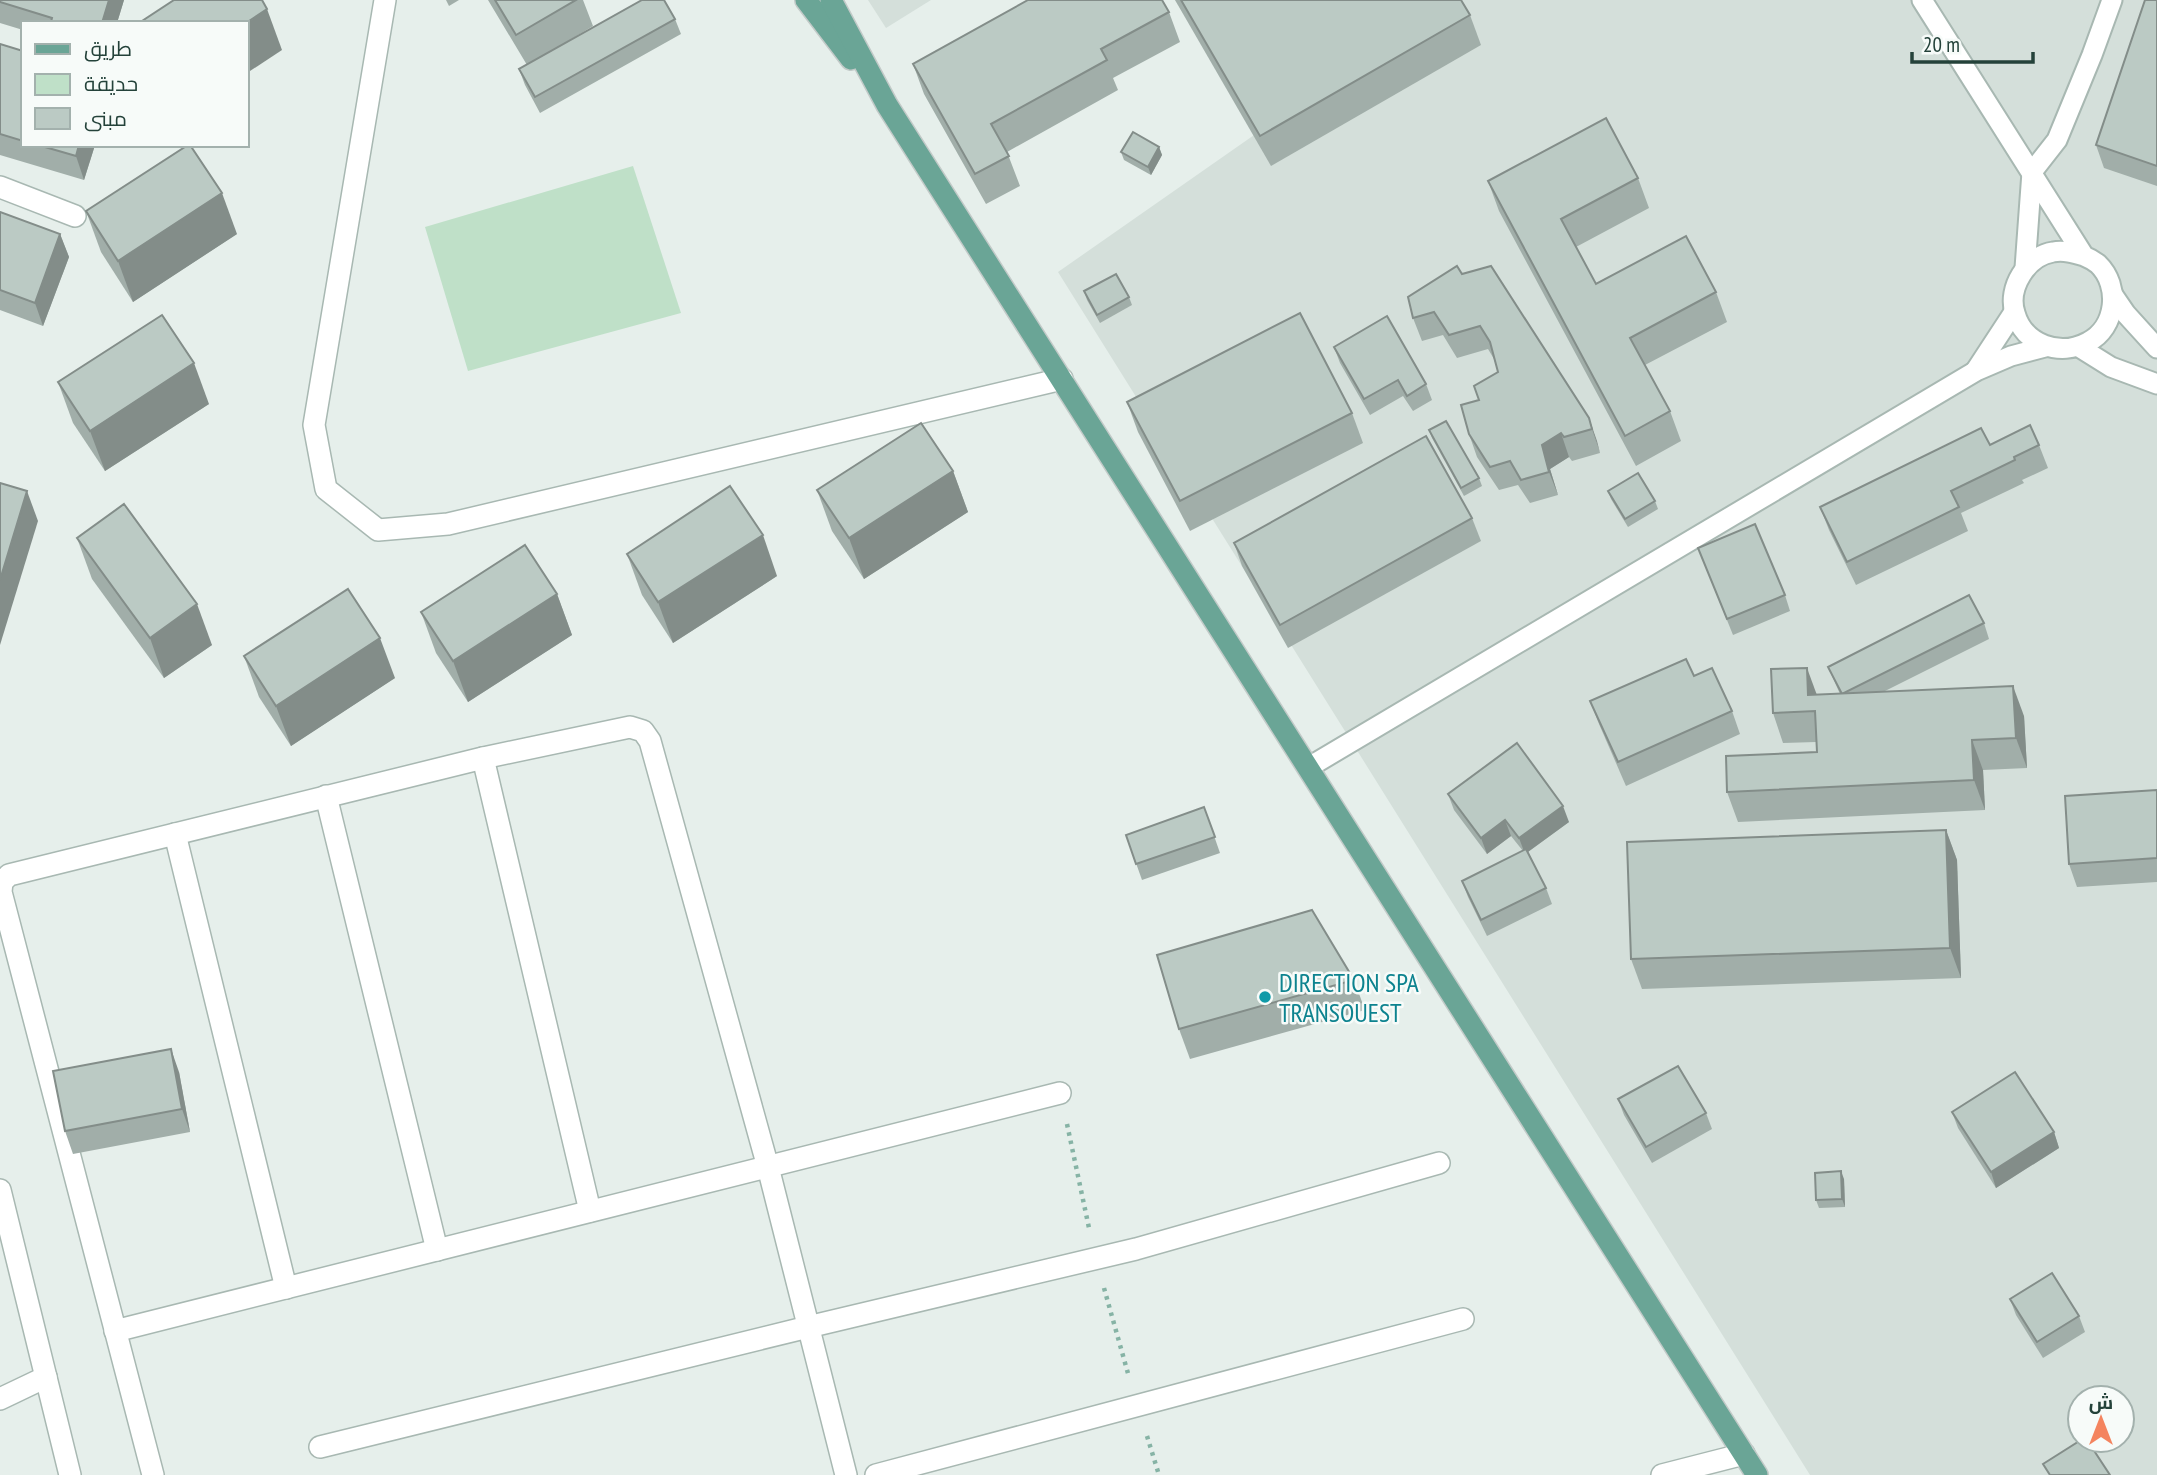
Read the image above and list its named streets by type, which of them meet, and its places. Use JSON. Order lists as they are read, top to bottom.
{
  "places": ["DIRECTION SPA TRANSOUEST"],
  "legend": ["طريق", "حديقة", "مبنى"],
  "scale_bar": "20 m",
  "north": "top"
}
